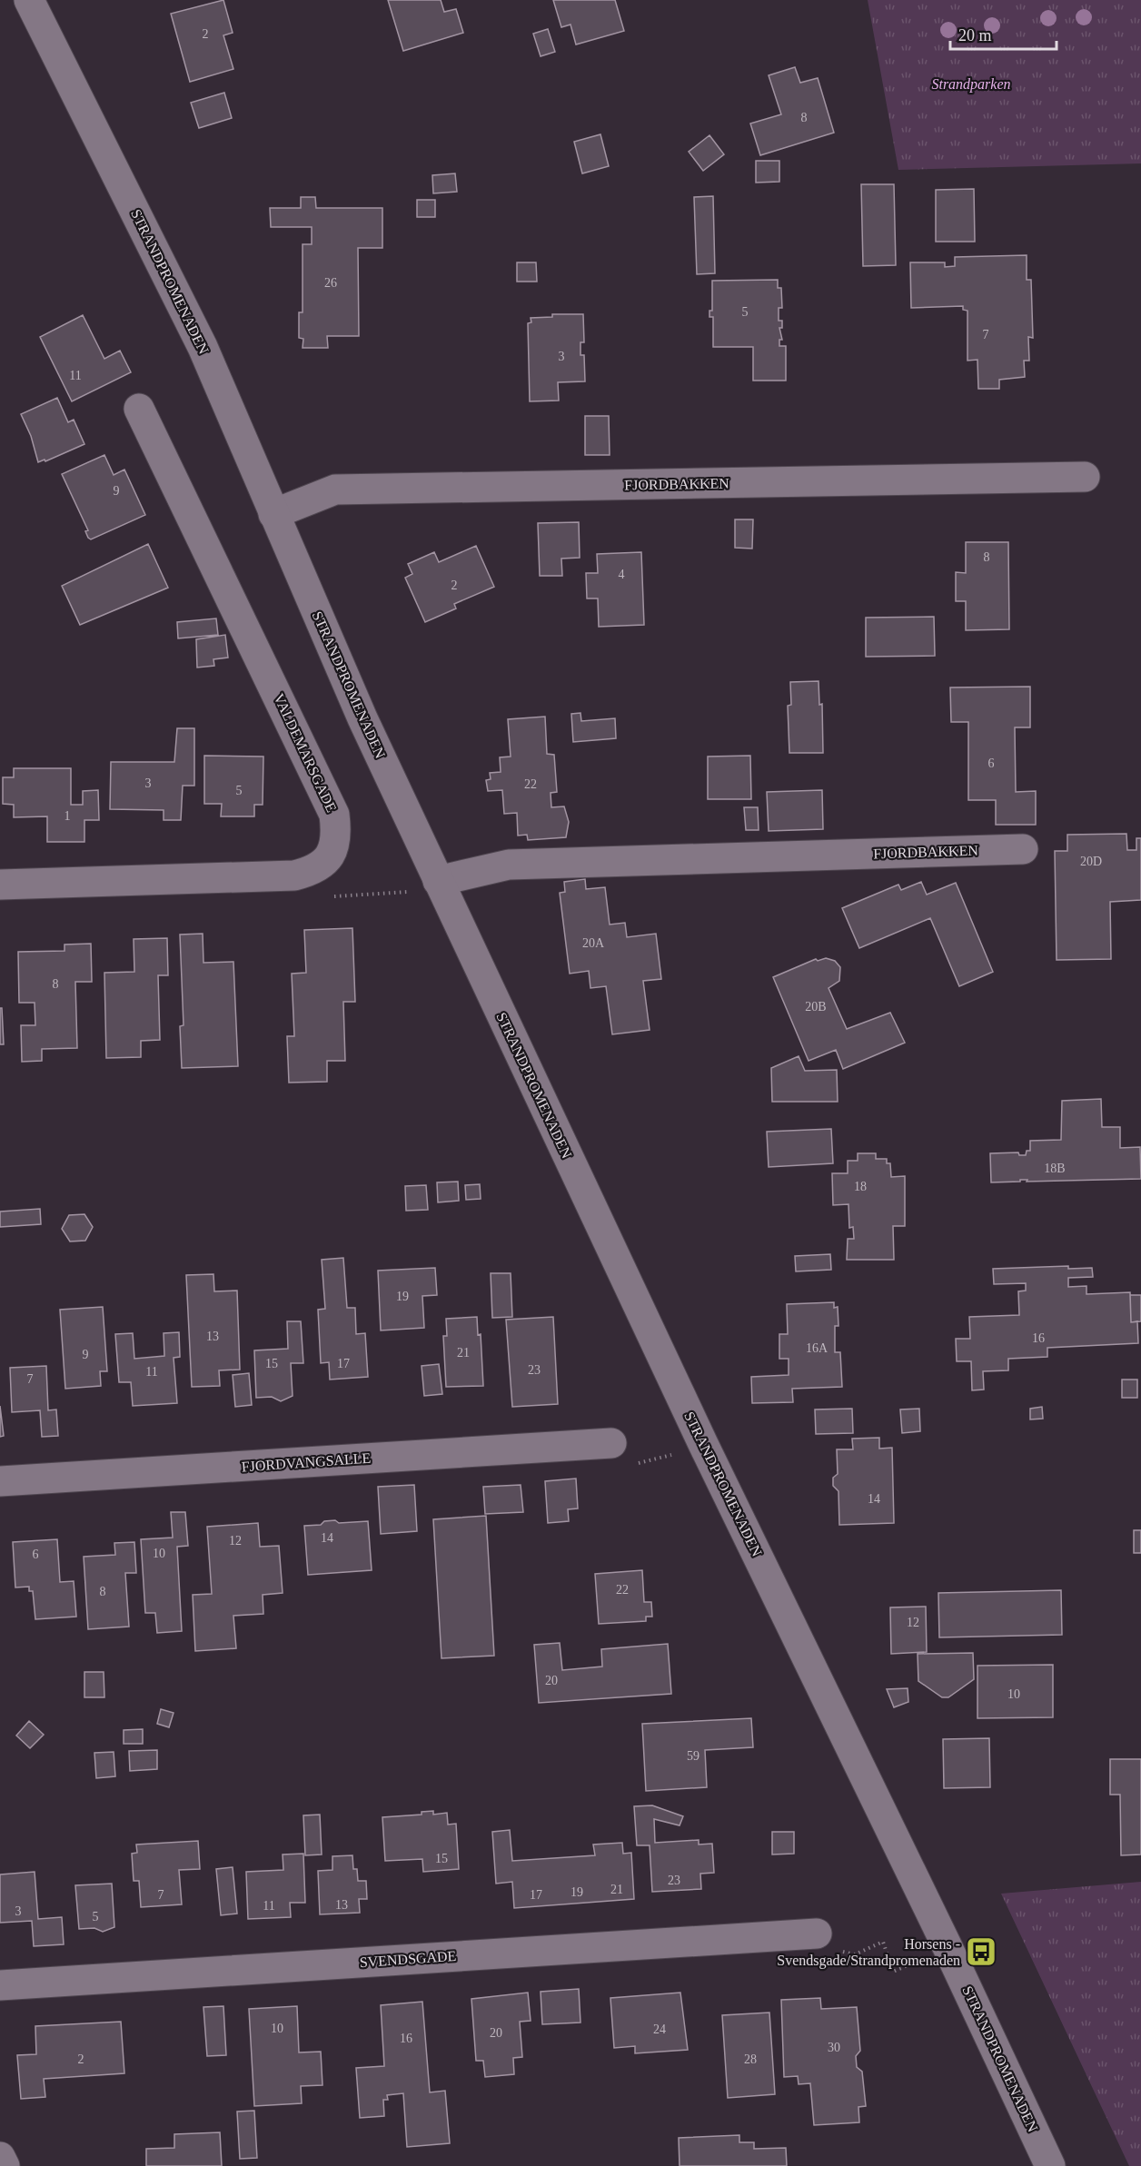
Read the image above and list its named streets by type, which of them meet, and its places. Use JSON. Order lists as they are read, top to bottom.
{
  "streets": {
    "street": [
      "STRANDPROMENADEN",
      "FJORDBAKKEN",
      "VALDEMARSGADE",
      "FJORDVANGSALLE",
      "SVENDSGADE"
    ]
  },
  "crossings": [
    ["STRANDPROMENADEN", "FJORDBAKKEN"]
  ],
  "parks": ["Strandparken"],
  "places": {
    "bus stop": ["Horsens - Svendsgade/Strandpromenaden"]
  },
  "house_numbers": [
    "2",
    "8",
    "26",
    "5",
    "7",
    "3",
    "11",
    "9",
    "8",
    "4",
    "2",
    "6",
    "3",
    "22",
    "5",
    "1",
    "20D",
    "20A",
    "8",
    "20B",
    "18B",
    "18",
    "19",
    "13",
    "16",
    "16A",
    "21",
    "9",
    "15",
    "17",
    "23",
    "11",
    "7",
    "14",
    "14",
    "12",
    "10",
    "6",
    "22",
    "8",
    "12",
    "20",
    "10",
    "59",
    "15",
    "23",
    "21",
    "19",
    "7",
    "17",
    "13",
    "11",
    "3",
    "5",
    "10",
    "24",
    "20",
    "16",
    "30",
    "2",
    "28"
  ],
  "scale_bar": "20 m"
}
